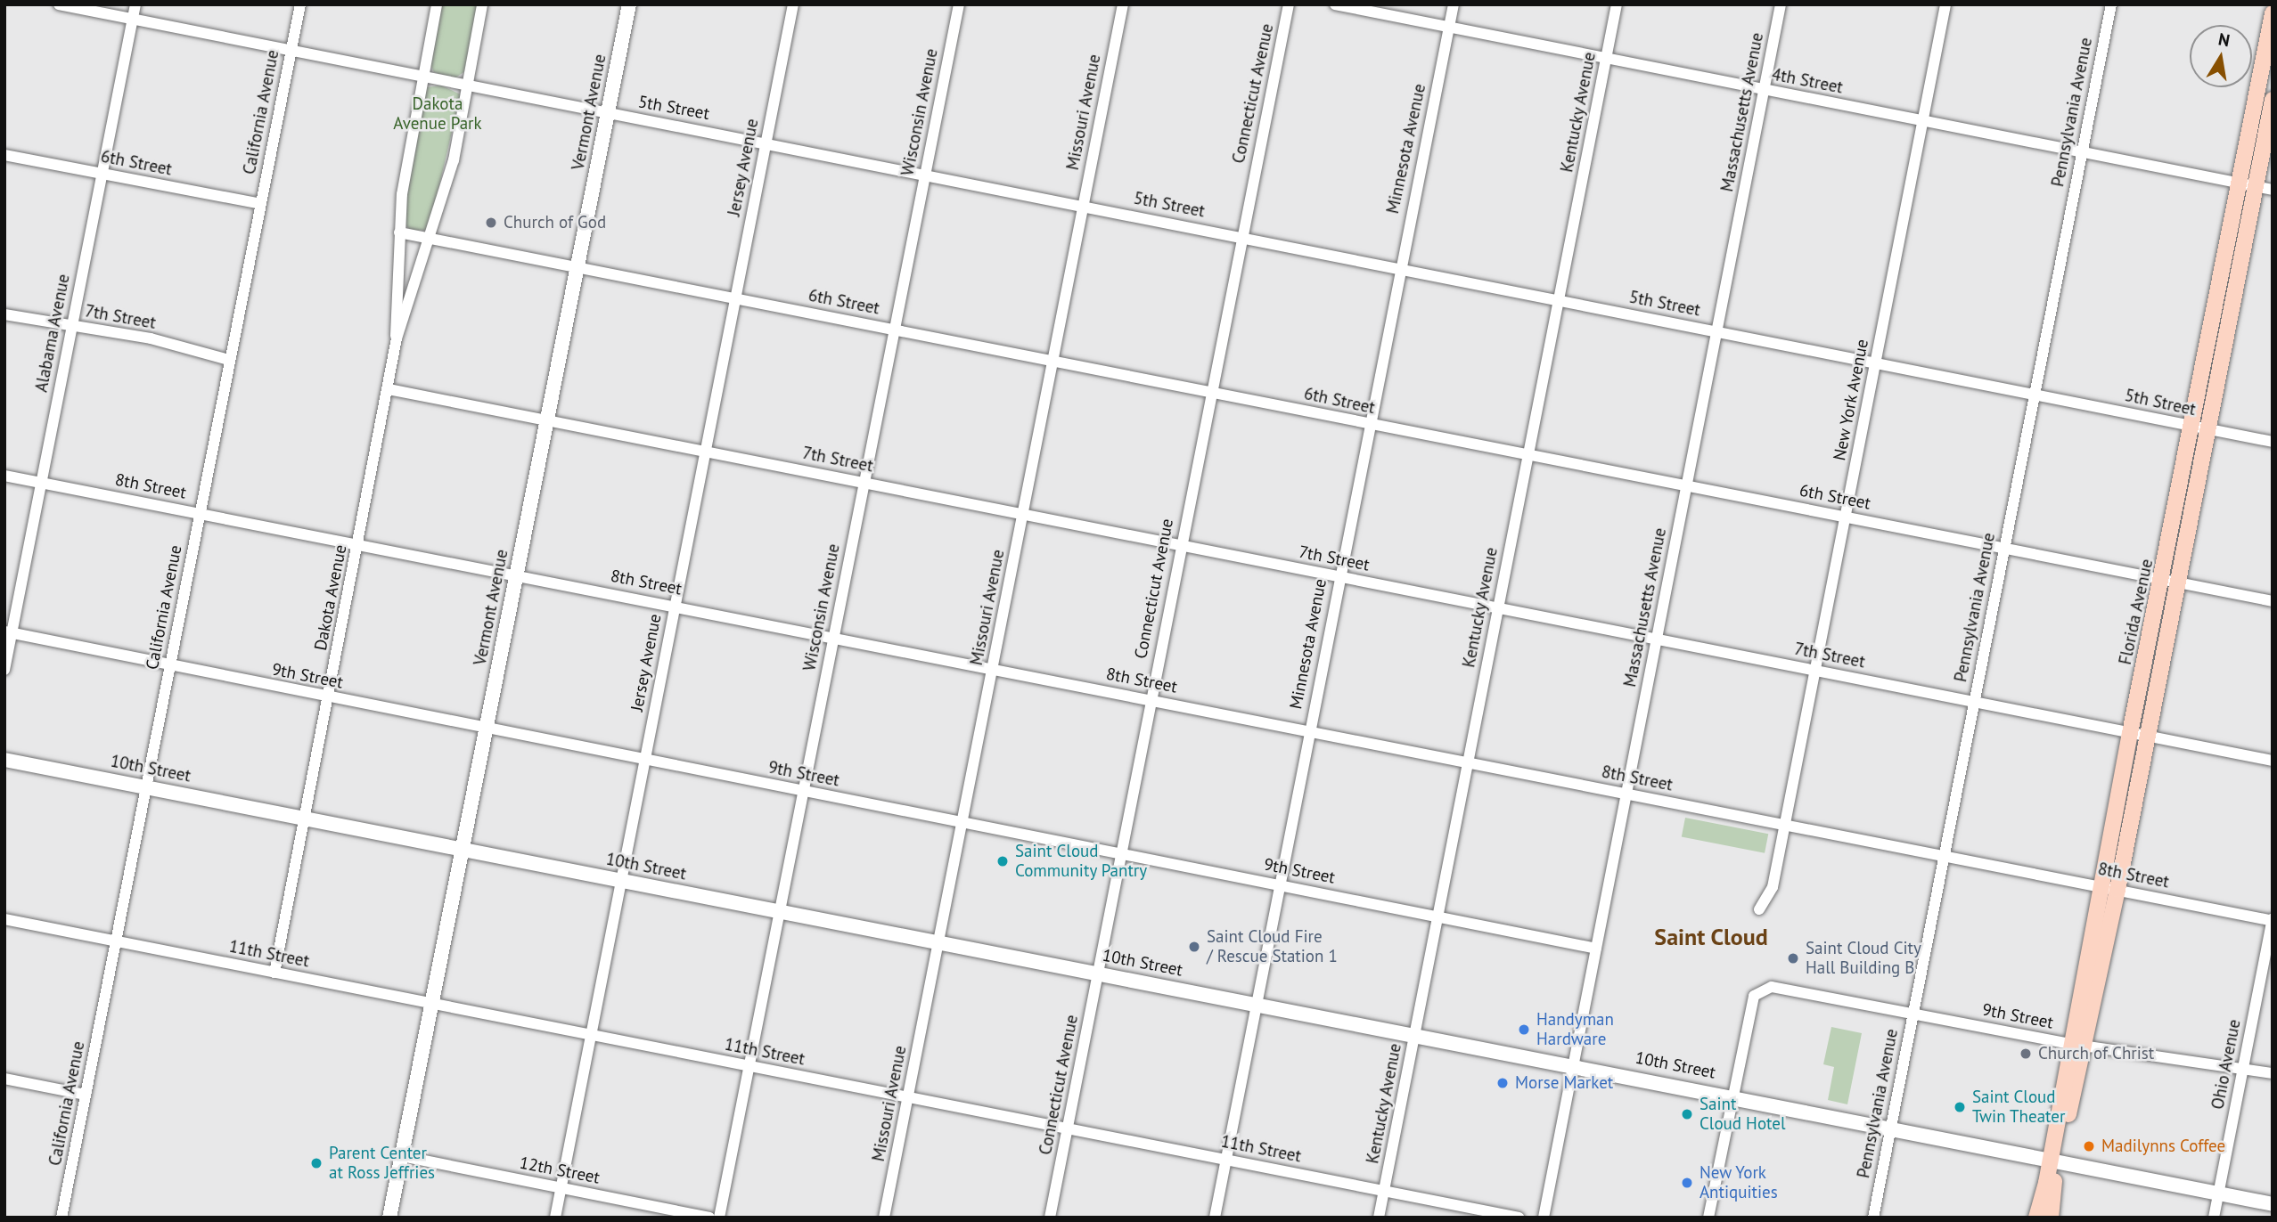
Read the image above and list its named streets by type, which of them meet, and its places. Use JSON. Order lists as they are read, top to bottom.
{
  "streets": {
    "main road": ["Florida Avenue"],
    "street": [
      "4th Street",
      "Connecticut Avenue",
      "5th Street",
      "California Avenue",
      "Vermont Avenue",
      "Wisconsin Avenue",
      "Missouri Avenue",
      "Kentucky Avenue",
      "Massachusetts Avenue",
      "Pennsylvania Avenue",
      "Minnesota Avenue",
      "6th Street",
      "Jersey Avenue",
      "7th Street",
      "Alabama Avenue",
      "New York Avenue",
      "8th Street",
      "Dakota Avenue",
      "9th Street",
      "10th Street",
      "11th Street",
      "Ohio Avenue",
      "12th Street"
    ]
  },
  "crossings": [
    ["4th Street", "Kentucky Avenue"],
    ["4th Street", "Massachusetts Avenue"],
    ["4th Street", "Pennsylvania Avenue"],
    ["4th Street", "Minnesota Avenue"],
    ["4th Street", "New York Avenue"],
    ["4th Street", "Florida Avenue"],
    ["Connecticut Avenue", "5th Street"],
    ["Connecticut Avenue", "6th Street"],
    ["Connecticut Avenue", "7th Street"],
    ["Connecticut Avenue", "8th Street"],
    ["Connecticut Avenue", "9th Street"],
    ["Connecticut Avenue", "10th Street"],
    ["Connecticut Avenue", "11th Street"],
    ["5th Street", "California Avenue"],
    ["5th Street", "Vermont Avenue"],
    ["5th Street", "Wisconsin Avenue"],
    ["5th Street", "Missouri Avenue"],
    ["5th Street", "Kentucky Avenue"],
    ["5th Street", "Massachusetts Avenue"],
    ["5th Street", "Pennsylvania Avenue"],
    ["5th Street", "Minnesota Avenue"],
    ["5th Street", "Jersey Avenue"],
    ["5th Street", "Alabama Avenue"],
    ["5th Street", "New York Avenue"],
    ["5th Street", "Dakota Avenue"],
    ["5th Street", "Florida Avenue"],
    ["California Avenue", "6th Street"],
    ["California Avenue", "7th Street"],
    ["California Avenue", "8th Street"],
    ["California Avenue", "9th Street"],
    ["California Avenue", "10th Street"],
    ["California Avenue", "11th Street"],
    ["Vermont Avenue", "6th Street"],
    ["Vermont Avenue", "7th Street"],
    ["Vermont Avenue", "8th Street"],
    ["Vermont Avenue", "9th Street"],
    ["Vermont Avenue", "10th Street"],
    ["Vermont Avenue", "11th Street"],
    ["Vermont Avenue", "12th Street"],
    ["Wisconsin Avenue", "6th Street"],
    ["Wisconsin Avenue", "7th Street"],
    ["Wisconsin Avenue", "8th Street"],
    ["Wisconsin Avenue", "9th Street"],
    ["Wisconsin Avenue", "10th Street"],
    ["Wisconsin Avenue", "11th Street"],
    ["Missouri Avenue", "6th Street"],
    ["Missouri Avenue", "7th Street"],
    ["Missouri Avenue", "8th Street"],
    ["Missouri Avenue", "9th Street"],
    ["Missouri Avenue", "10th Street"],
    ["Missouri Avenue", "11th Street"],
    ["Kentucky Avenue", "6th Street"],
    ["Kentucky Avenue", "7th Street"],
    ["Kentucky Avenue", "8th Street"],
    ["Kentucky Avenue", "9th Street"],
    ["Kentucky Avenue", "10th Street"],
    ["Kentucky Avenue", "11th Street"],
    ["Massachusetts Avenue", "6th Street"],
    ["Massachusetts Avenue", "7th Street"],
    ["Massachusetts Avenue", "8th Street"],
    ["Massachusetts Avenue", "9th Street"],
    ["Massachusetts Avenue", "10th Street"],
    ["Pennsylvania Avenue", "6th Street"],
    ["Pennsylvania Avenue", "7th Street"],
    ["Pennsylvania Avenue", "8th Street"],
    ["Pennsylvania Avenue", "9th Street"],
    ["Pennsylvania Avenue", "10th Street"],
    ["Minnesota Avenue", "6th Street"],
    ["Minnesota Avenue", "7th Street"],
    ["Minnesota Avenue", "8th Street"],
    ["Minnesota Avenue", "9th Street"],
    ["Minnesota Avenue", "10th Street"],
    ["Minnesota Avenue", "11th Street"],
    ["6th Street", "Jersey Avenue"],
    ["6th Street", "Alabama Avenue"],
    ["6th Street", "New York Avenue"],
    ["6th Street", "Dakota Avenue"],
    ["6th Street", "Florida Avenue"],
    ["Jersey Avenue", "7th Street"],
    ["Jersey Avenue", "8th Street"],
    ["Jersey Avenue", "9th Street"],
    ["Jersey Avenue", "10th Street"],
    ["Jersey Avenue", "11th Street"],
    ["Jersey Avenue", "12th Street"],
    ["7th Street", "Alabama Avenue"],
    ["7th Street", "New York Avenue"],
    ["7th Street", "Dakota Avenue"],
    ["7th Street", "Florida Avenue"],
    ["Alabama Avenue", "8th Street"],
    ["Alabama Avenue", "9th Street"],
    ["New York Avenue", "8th Street"],
    ["8th Street", "Dakota Avenue"],
    ["8th Street", "Florida Avenue"],
    ["8th Street", "Ohio Avenue"],
    ["Dakota Avenue", "9th Street"],
    ["Dakota Avenue", "10th Street"],
    ["Dakota Avenue", "11th Street"],
    ["Florida Avenue", "9th Street"],
    ["Florida Avenue", "10th Street"],
    ["9th Street", "10th Street"],
    ["9th Street", "Ohio Avenue"],
    ["10th Street", "Ohio Avenue"]
  ],
  "districts": ["Saint Cloud"],
  "parks": ["Dakota Avenue Park"],
  "places": [
    "Church of God",
    "Saint Cloud Community Pantry",
    "Saint Cloud Fire / Rescue Station 1",
    "Saint Cloud City Hall Building B",
    "Handyman Hardware",
    "Church of Christ",
    "Morse Market",
    "Saint Cloud Twin Theater",
    "Saint Cloud Hotel",
    "Madilynns Coffee",
    "Parent Center at Ross Jeffries",
    "New York Antiquities"
  ],
  "north": "top"
}
